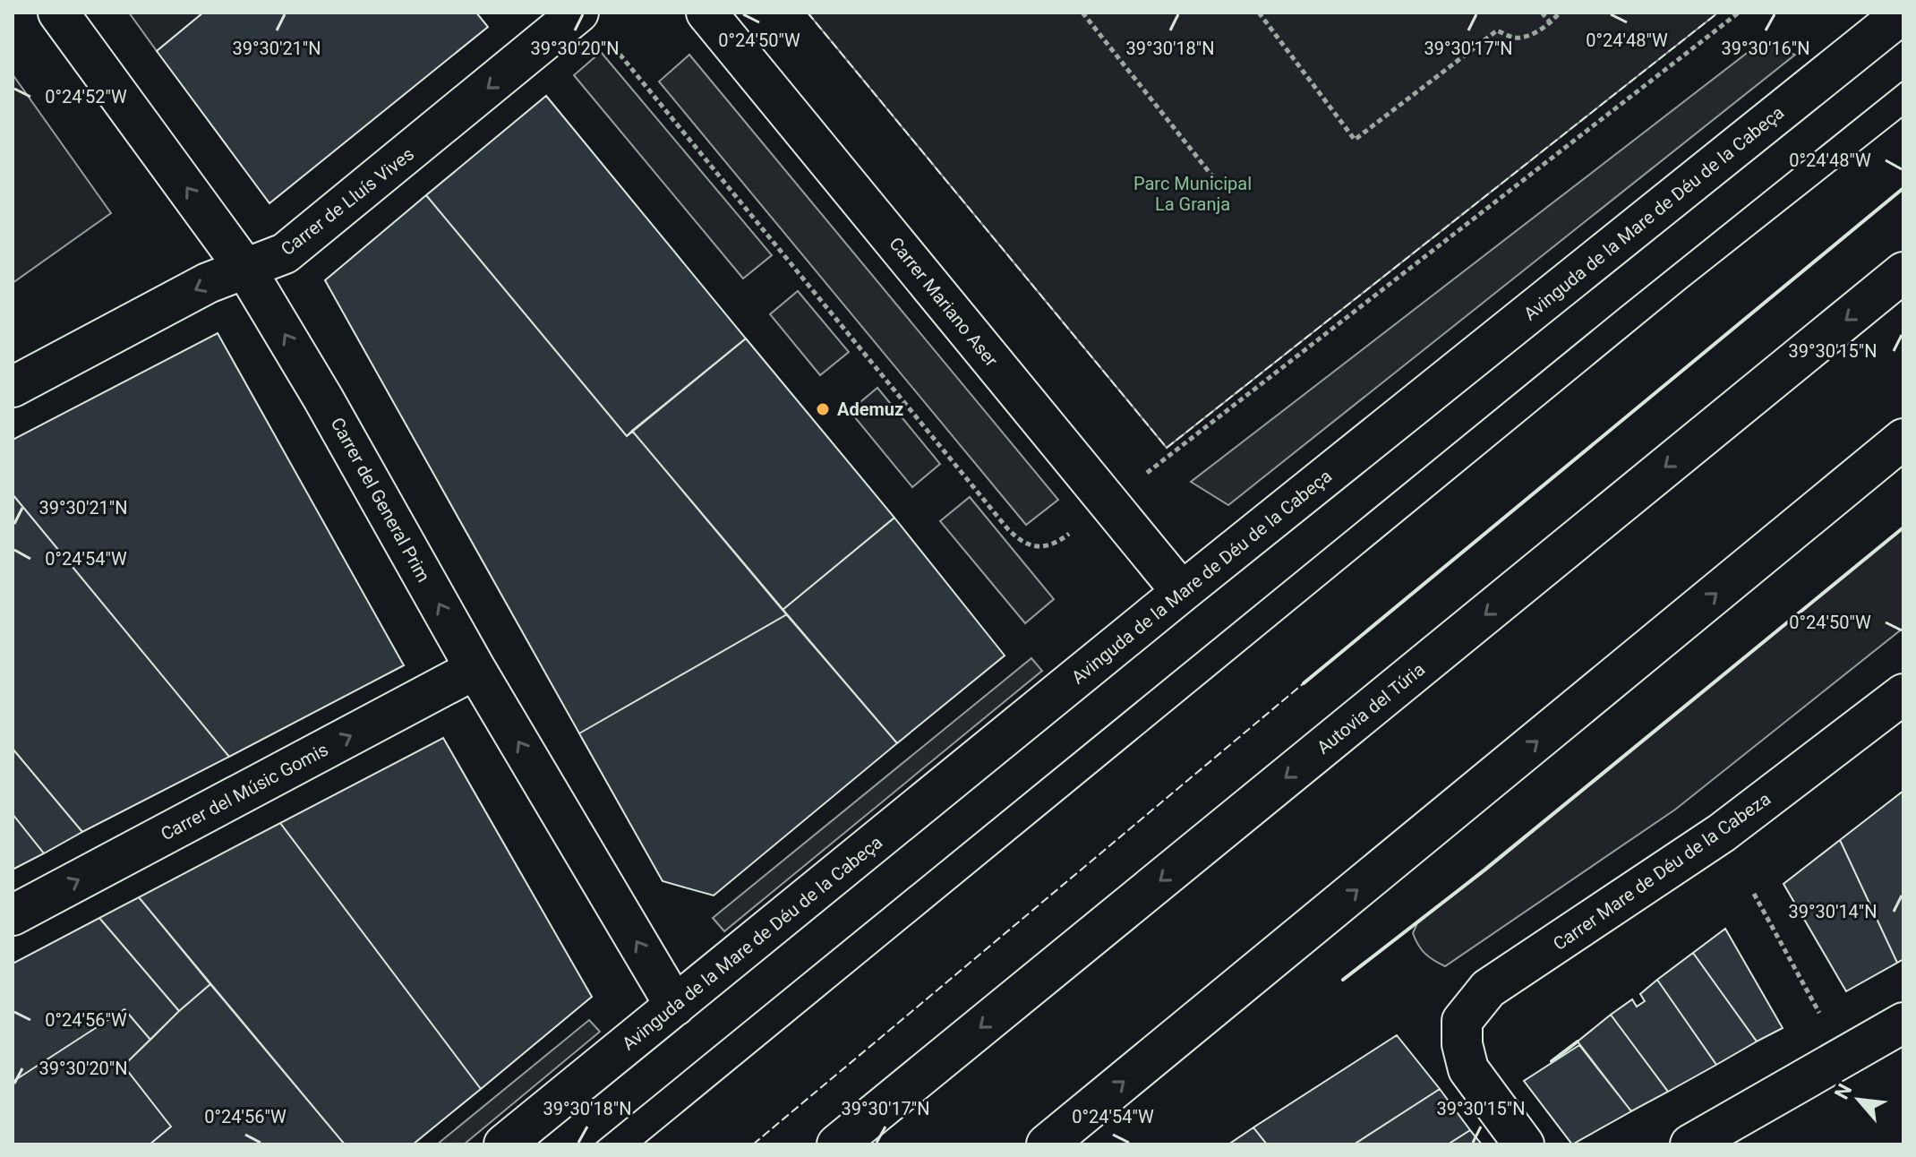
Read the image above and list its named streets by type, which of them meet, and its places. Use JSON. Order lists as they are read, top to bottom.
{
  "streets": {
    "main road": [
      "Carrer de Lluís Vives",
      "Avinguda de la Mare de Déu de la Cabeça",
      "Carrer Mariano Aser",
      "Carrer del General Prim",
      "Autovia del Túria",
      "Carrer del Músic Gomis",
      "Carrer Mare de Déu de la Cabeza"
    ]
  },
  "crossings": [
    ["Carrer de Lluís Vives", "Carrer del General Prim"],
    ["Avinguda de la Mare de Déu de la Cabeça", "Carrer Mariano Aser"],
    ["Avinguda de la Mare de Déu de la Cabeça", "Carrer del General Prim"],
    ["Carrer del General Prim", "Carrer del Músic Gomis"]
  ],
  "one_way": ["Carrer de Lluís Vives", "Carrer del General Prim", "Carrer del Músic Gomis"],
  "parks": ["Parc Municipal La Granja"],
  "places": ["Ademuz"],
  "north": "top left",
  "coordinates": [
    "0°24'50\"W",
    "0°24'48\"W",
    "39°30'16\"N",
    "39°30'21\"N",
    "39°30'20\"N",
    "39°30'18\"N",
    "39°30'17\"N",
    "0°24'52\"W",
    "39°30'15\"N",
    "0°24'54\"W",
    "39°30'14\"N",
    "0°24'56\"W"
  ]
}
